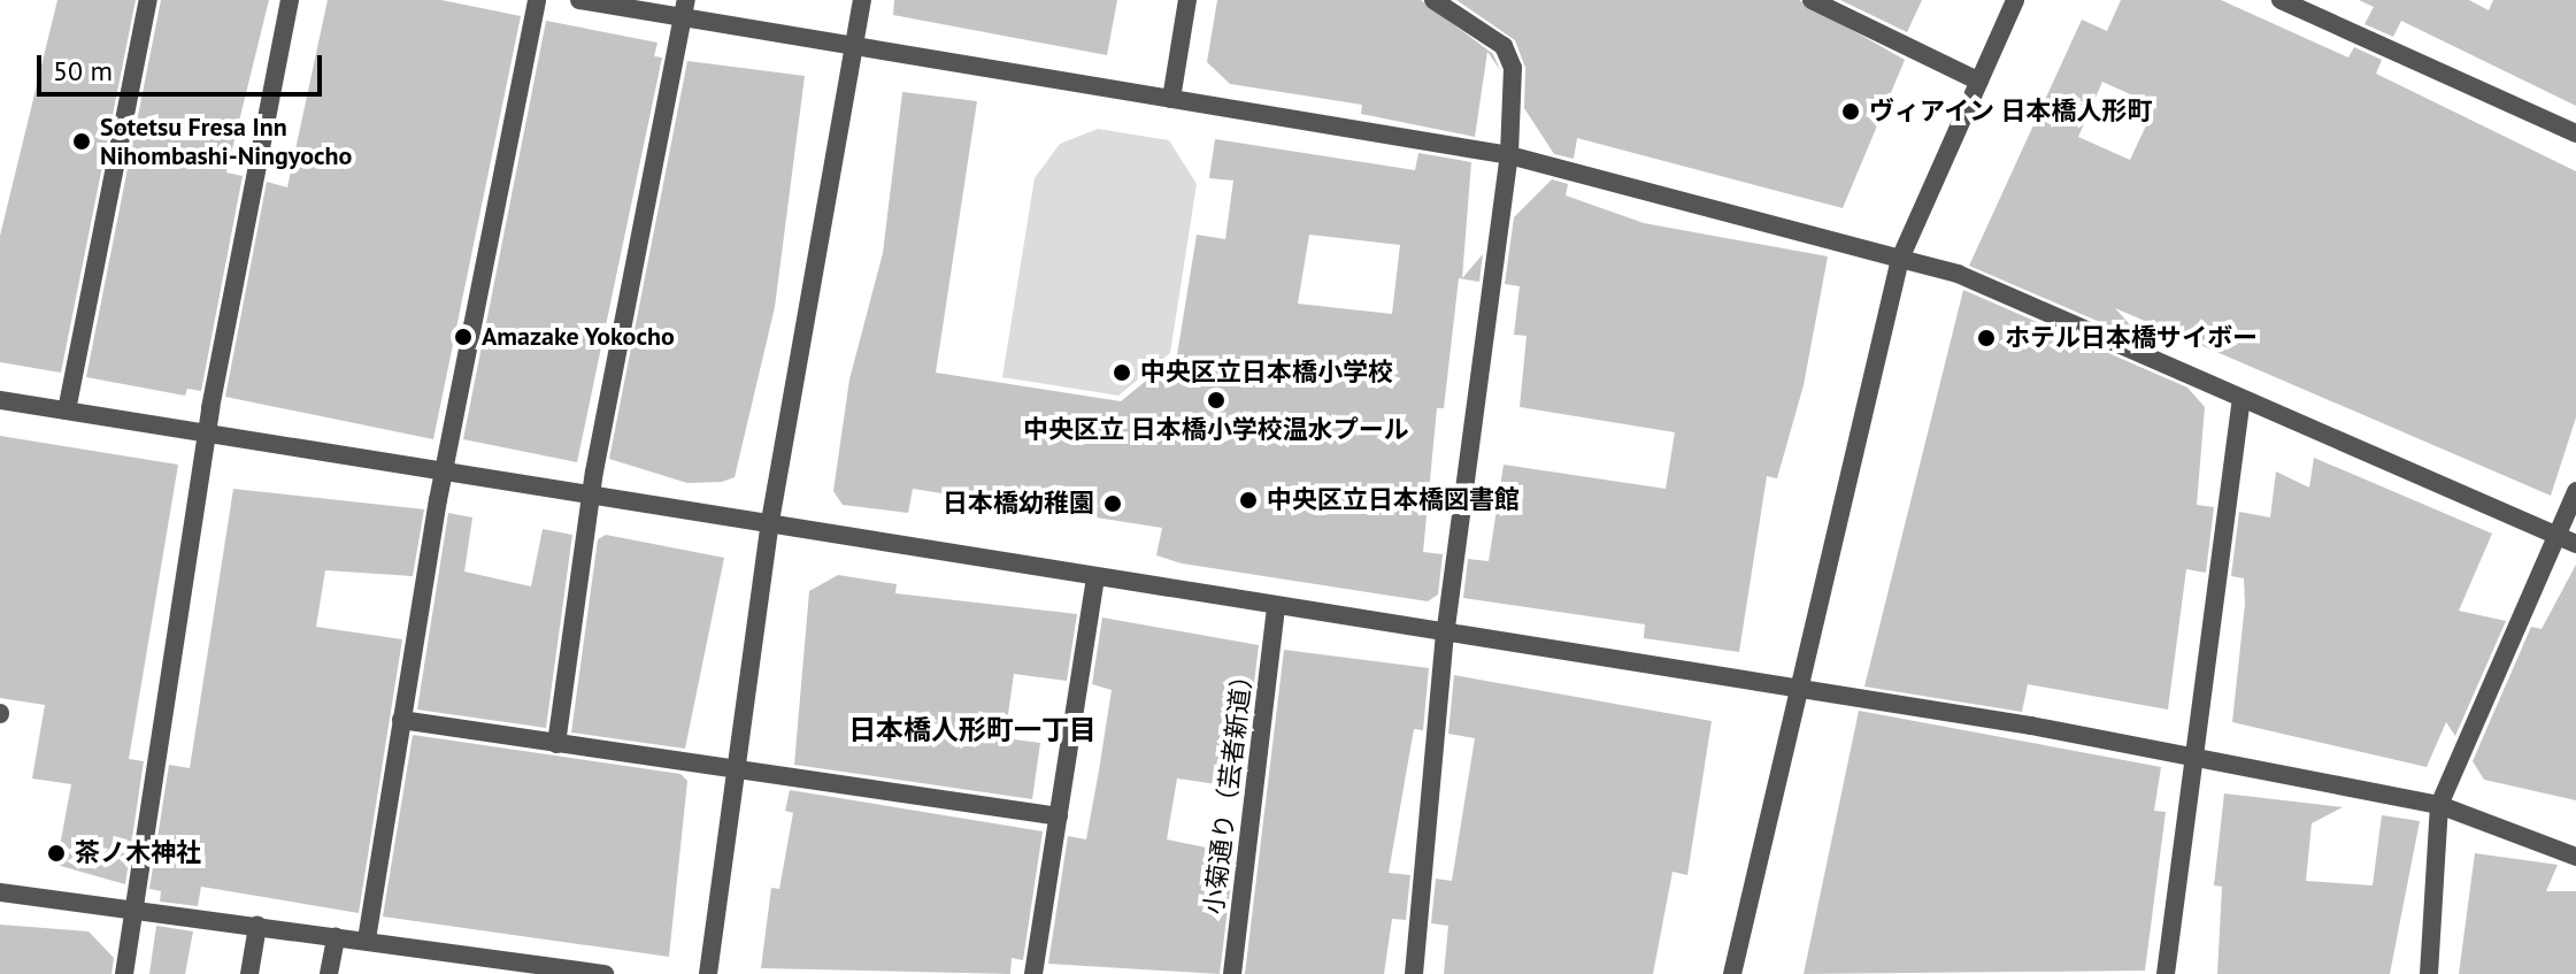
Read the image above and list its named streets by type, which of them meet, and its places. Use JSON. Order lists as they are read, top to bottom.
{
  "streets": {
    "street": ["小菊通り（芸者新道）"]
  },
  "districts": ["日本橋人形町一丁目"],
  "places": [
    "ヴィアイン 日本橋人形町",
    "Sotetsu Fresa Inn Nihombashi-Ningyocho",
    "Amazake Yokocho",
    "ホテル日本橋サイボー",
    "中央区立日本橋小学校",
    "中央区立 日本橋小学校温水プール",
    "中央区立日本橋図書館",
    "日本橋幼稚園",
    "茶ノ木神社"
  ],
  "scale_bar": "50 m"
}
